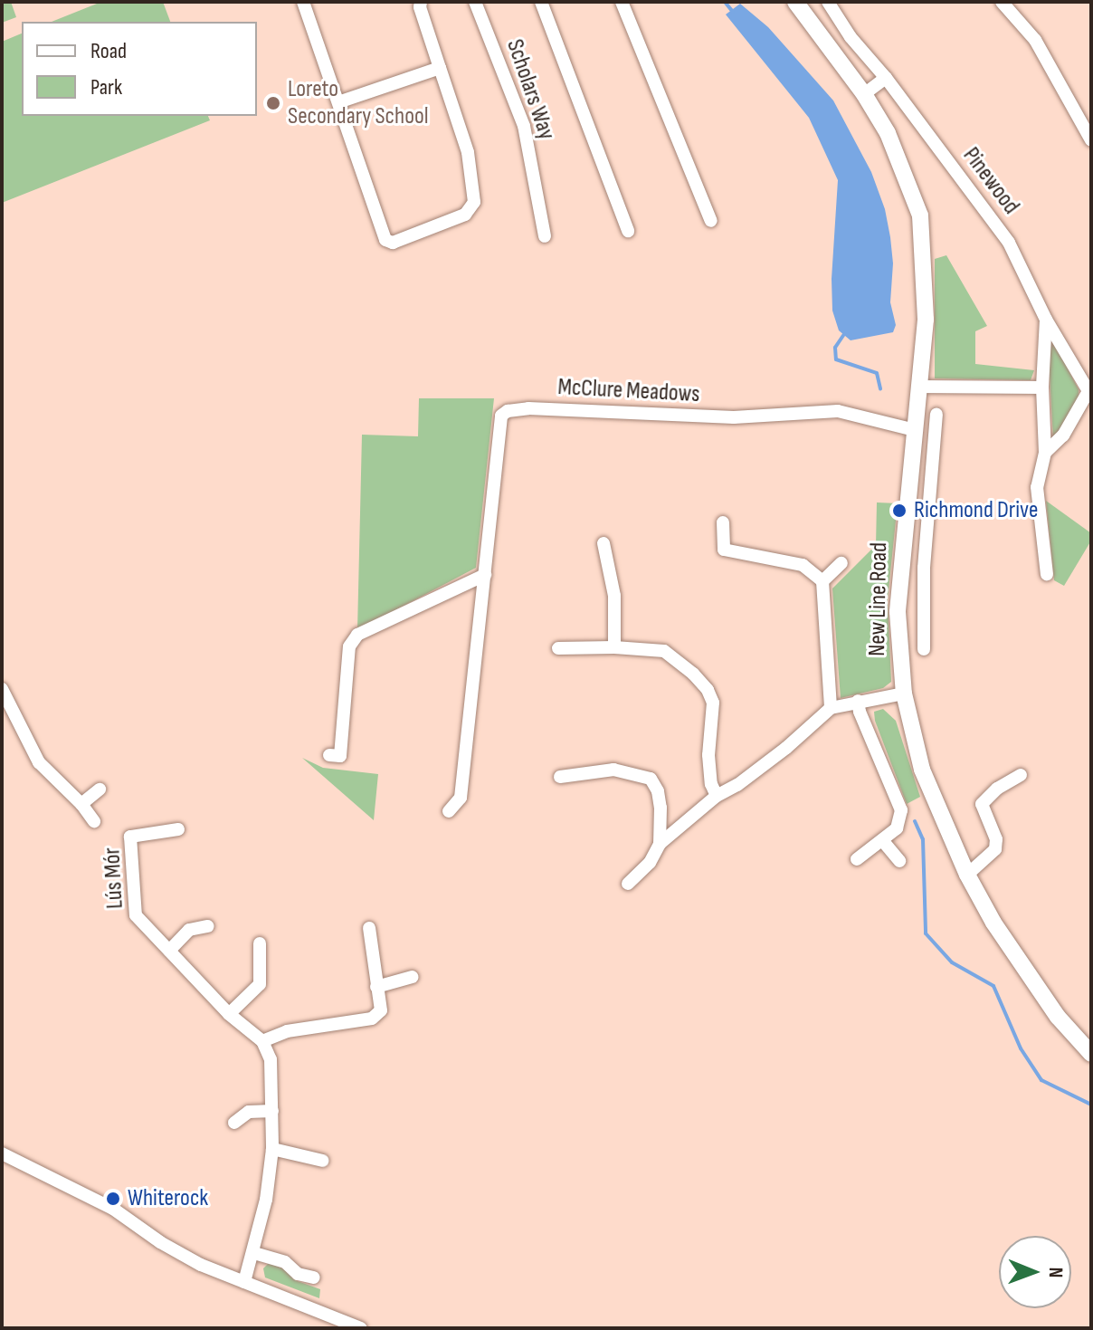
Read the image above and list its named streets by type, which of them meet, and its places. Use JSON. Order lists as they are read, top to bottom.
{
  "streets": {
    "main road": ["New Line Road"],
    "street": [
      "Scholars Way",
      "Pinewood",
      "McClure Meadows",
      "Lús Mór"
    ]
  },
  "crossings": [
    ["McClure Meadows", "New Line Road"]
  ],
  "places": ["Loreto Secondary School", "Richmond Drive", "Whiterock"],
  "legend": ["Road", "Park"],
  "north": "right"
}
